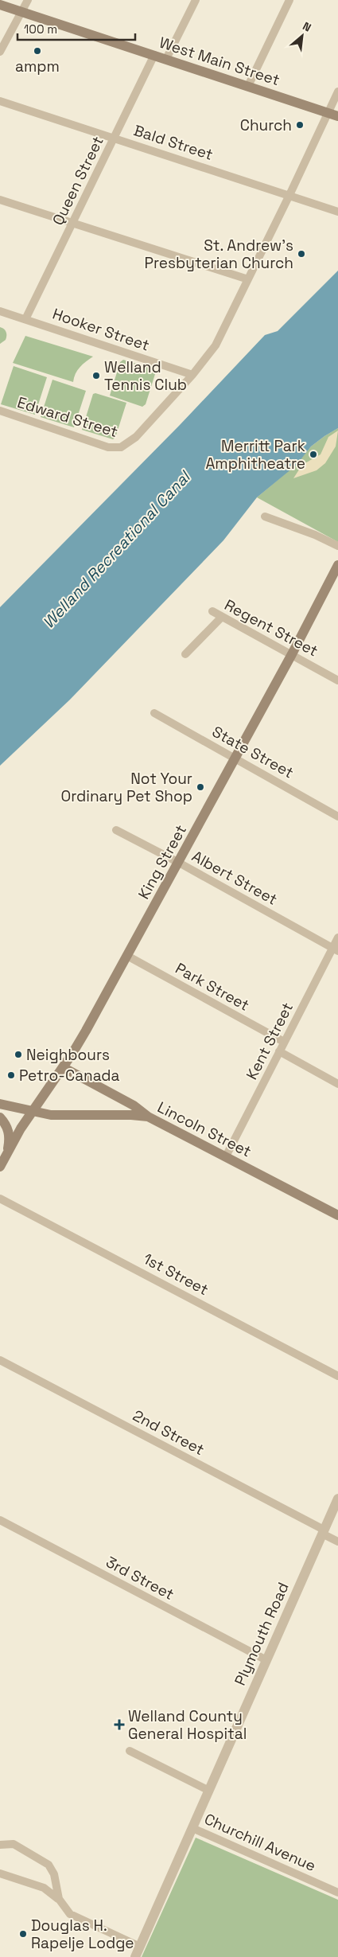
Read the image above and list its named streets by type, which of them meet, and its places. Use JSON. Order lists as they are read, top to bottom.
{
  "streets": {
    "main road": ["West Main Street", "King Street", "Lincoln Street"],
    "street": [
      "Bald Street",
      "Queen Street",
      "Hooker Street",
      "Edward Street",
      "Regent Street",
      "State Street",
      "Albert Street",
      "Park Street",
      "Kent Street",
      "1st Street",
      "2nd Street",
      "3rd Street",
      "Plymouth Road",
      "Churchill Avenue"
    ]
  },
  "crossings": [
    ["West Main Street", "Queen Street"],
    ["West Main Street", "Edward Street"],
    ["Bald Street", "Queen Street"],
    ["Bald Street", "Edward Street"],
    ["Queen Street", "Hooker Street"],
    ["Hooker Street", "Edward Street"],
    ["Regent Street", "King Street"],
    ["State Street", "King Street"],
    ["King Street", "Albert Street"],
    ["King Street", "Park Street"],
    ["King Street", "Lincoln Street"],
    ["Albert Street", "Kent Street"],
    ["Park Street", "Kent Street"],
    ["Kent Street", "Lincoln Street"],
    ["2nd Street", "Plymouth Road"],
    ["3rd Street", "Plymouth Road"],
    ["Plymouth Road", "Churchill Avenue"]
  ],
  "water": ["Welland Recreational Canal"],
  "places": {
    "other": [
      "ampm",
      "Church",
      "St. Andrew's Presbyterian Church",
      "Welland Tennis Club",
      "Merritt Park Amphitheatre",
      "Not Your Ordinary Pet Shop",
      "Neighbours",
      "Petro-Canada",
      "Douglas H. Rapelje Lodge"
    ],
    "health": ["Welland County General Hospital"]
  },
  "scale_bar": "100 m",
  "north": "top right"
}
